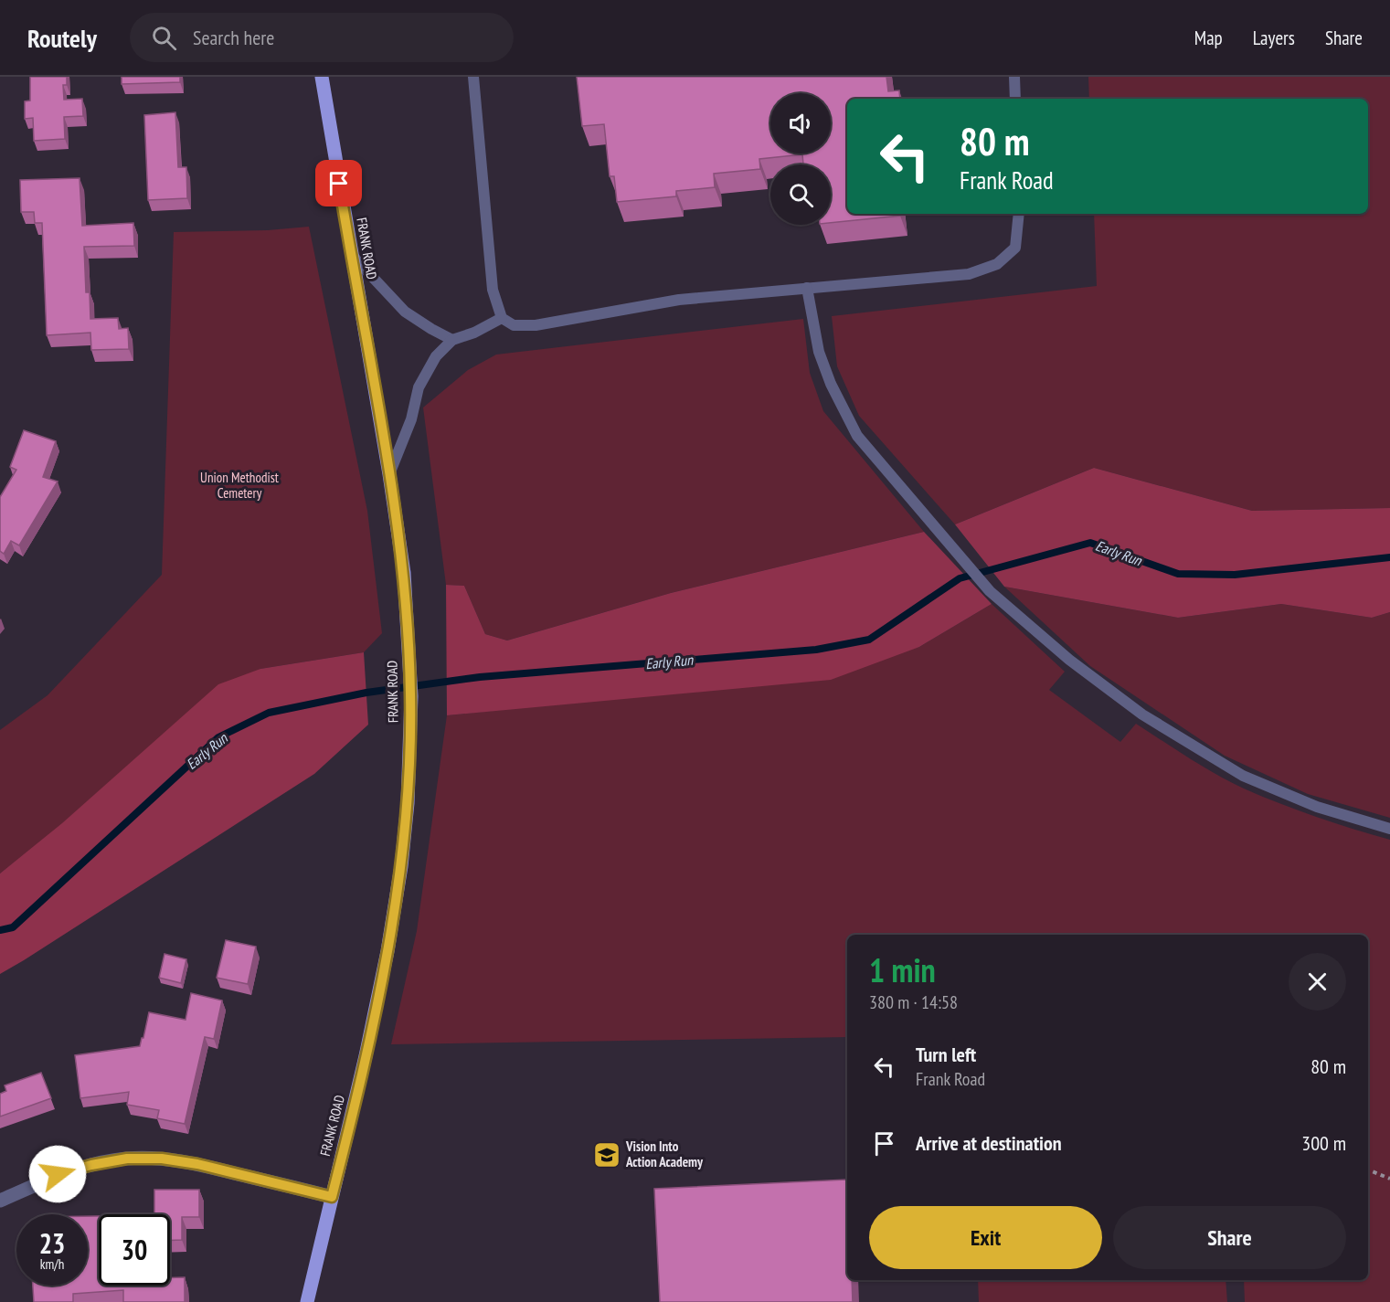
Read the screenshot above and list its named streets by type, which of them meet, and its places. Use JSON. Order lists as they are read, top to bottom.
{
  "streets": {
    "main road": ["FRANK ROAD"]
  },
  "water": ["Early Run"],
  "parks": ["Union Methodist Cemetery"],
  "places": {
    "school or university": ["Vision Into Action Academy"]
  },
  "page": {
    "header": "Routely",
    "search": "Search here",
    "nav": ["Map", "Layers", "Share"],
    "turn": ["80 m", "Frank Road"],
    "heading": ["1 min", "380 m · 14:58"],
    "list": [
      {
        "name": "Turn left",
        "note": "Frank Road",
        "value": "80 m"
      },
      {
        "name": "Arrive at destination",
        "value": "300 m"
      }
    ],
    "buttons": ["Exit", "Share"],
    "speed": "23 km/h",
    "limit": "30"
  }
}
